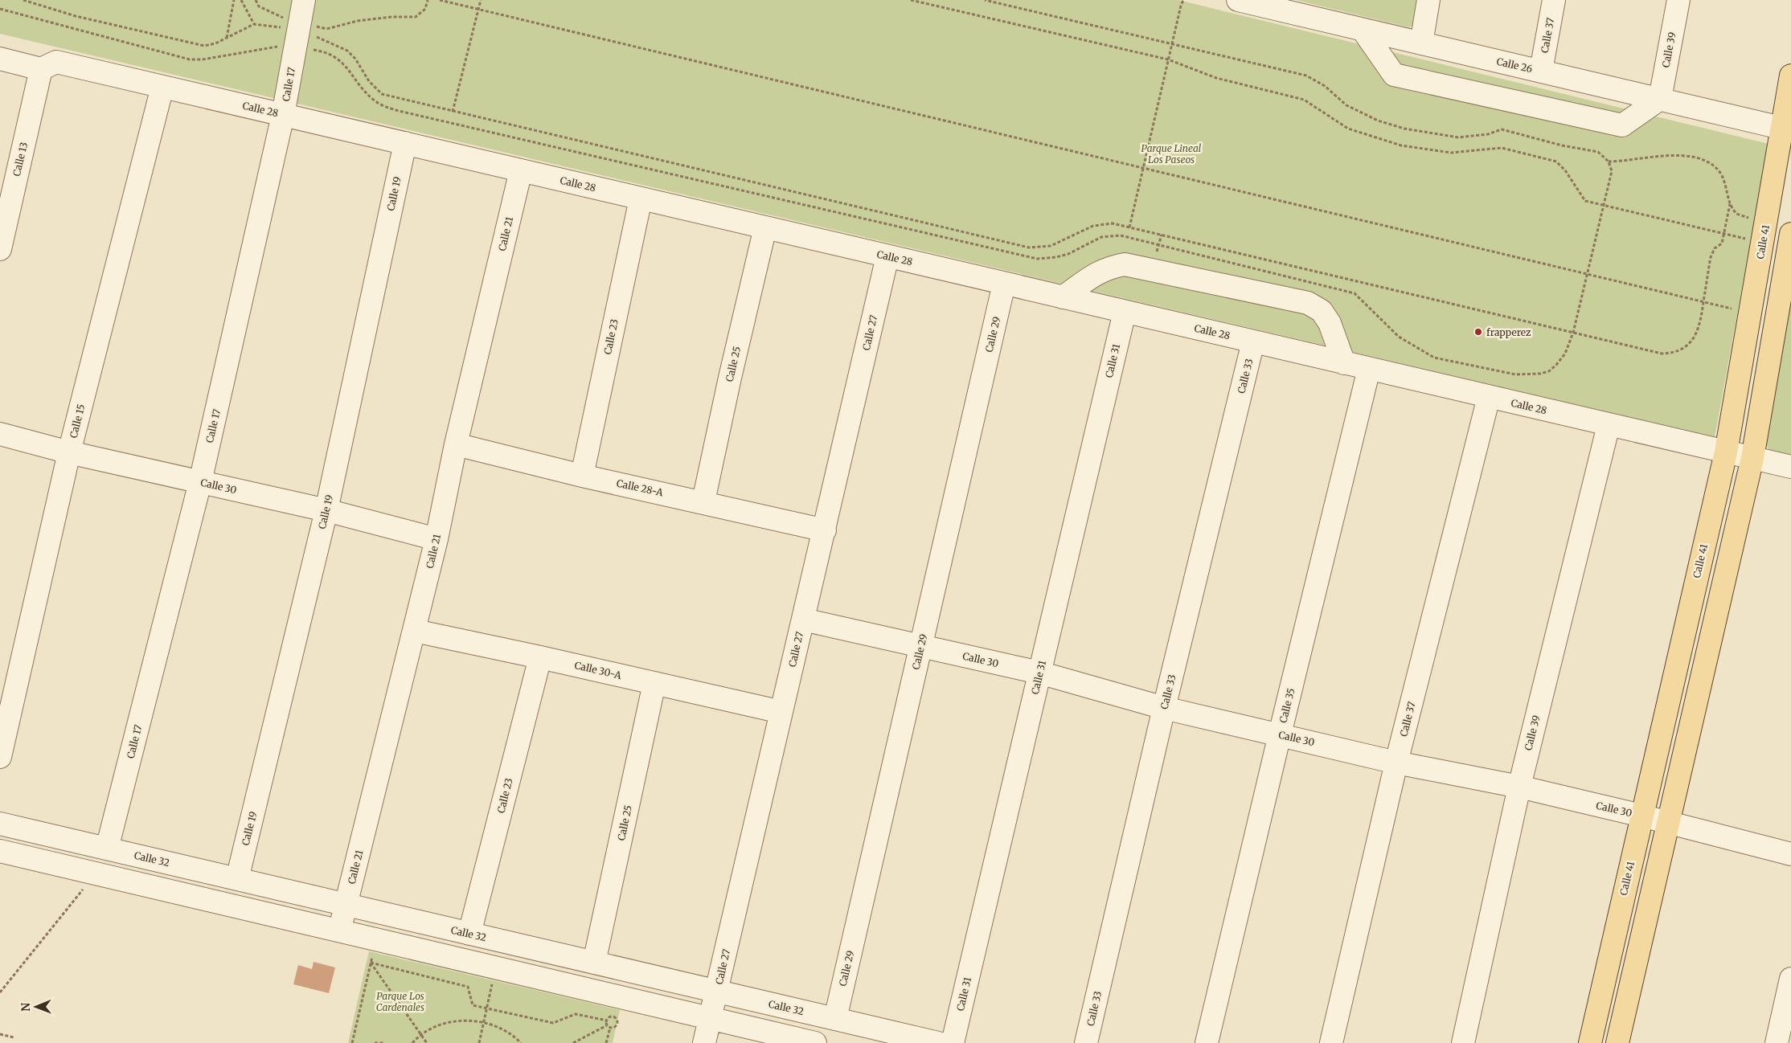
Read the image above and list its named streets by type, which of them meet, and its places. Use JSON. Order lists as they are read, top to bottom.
{
  "streets": {
    "main road": ["Calle 41"],
    "street": [
      "Calle 37",
      "Calle 39",
      "Calle 26",
      "Calle 17",
      "Calle 28",
      "Calle 13",
      "Calle 19",
      "Calle 21",
      "Calle 27",
      "Calle 29",
      "Calle 23",
      "Calle 31",
      "Calle 25",
      "Calle 33",
      "Calle 15",
      "Calle 30",
      "Calle 28-A",
      "Calle 30-A",
      "Calle 35",
      "Calle 32"
    ]
  },
  "crossings": [
    ["Calle 37", "Calle 26"],
    ["Calle 37", "Calle 28"],
    ["Calle 37", "Calle 30"],
    ["Calle 39", "Calle 26"],
    ["Calle 39", "Calle 28"],
    ["Calle 39", "Calle 30"],
    ["Calle 26", "Calle 41"],
    ["Calle 17", "Calle 28"],
    ["Calle 17", "Calle 30"],
    ["Calle 17", "Calle 32"],
    ["Calle 28", "Calle 13"],
    ["Calle 28", "Calle 19"],
    ["Calle 28", "Calle 21"],
    ["Calle 28", "Calle 41"],
    ["Calle 28", "Calle 27"],
    ["Calle 28", "Calle 29"],
    ["Calle 28", "Calle 23"],
    ["Calle 28", "Calle 31"],
    ["Calle 28", "Calle 25"],
    ["Calle 28", "Calle 33"],
    ["Calle 28", "Calle 15"],
    ["Calle 28", "Calle 35"],
    ["Calle 19", "Calle 30"],
    ["Calle 19", "Calle 32"],
    ["Calle 21", "Calle 30"],
    ["Calle 21", "Calle 28-A"],
    ["Calle 21", "Calle 30-A"],
    ["Calle 21", "Calle 32"],
    ["Calle 41", "Calle 30"],
    ["Calle 27", "Calle 30"],
    ["Calle 27", "Calle 28-A"],
    ["Calle 27", "Calle 30-A"],
    ["Calle 27", "Calle 32"],
    ["Calle 29", "Calle 30"],
    ["Calle 29", "Calle 32"],
    ["Calle 23", "Calle 28-A"],
    ["Calle 23", "Calle 30-A"],
    ["Calle 23", "Calle 32"],
    ["Calle 31", "Calle 30"],
    ["Calle 25", "Calle 28-A"],
    ["Calle 25", "Calle 30-A"],
    ["Calle 25", "Calle 32"],
    ["Calle 33", "Calle 30"],
    ["Calle 15", "Calle 30"],
    ["Calle 30", "Calle 35"]
  ],
  "parks": ["Parque Lineal Los Paseos", "Parque Los Cardenales"],
  "places": ["frapperez"],
  "north": "left"
}
